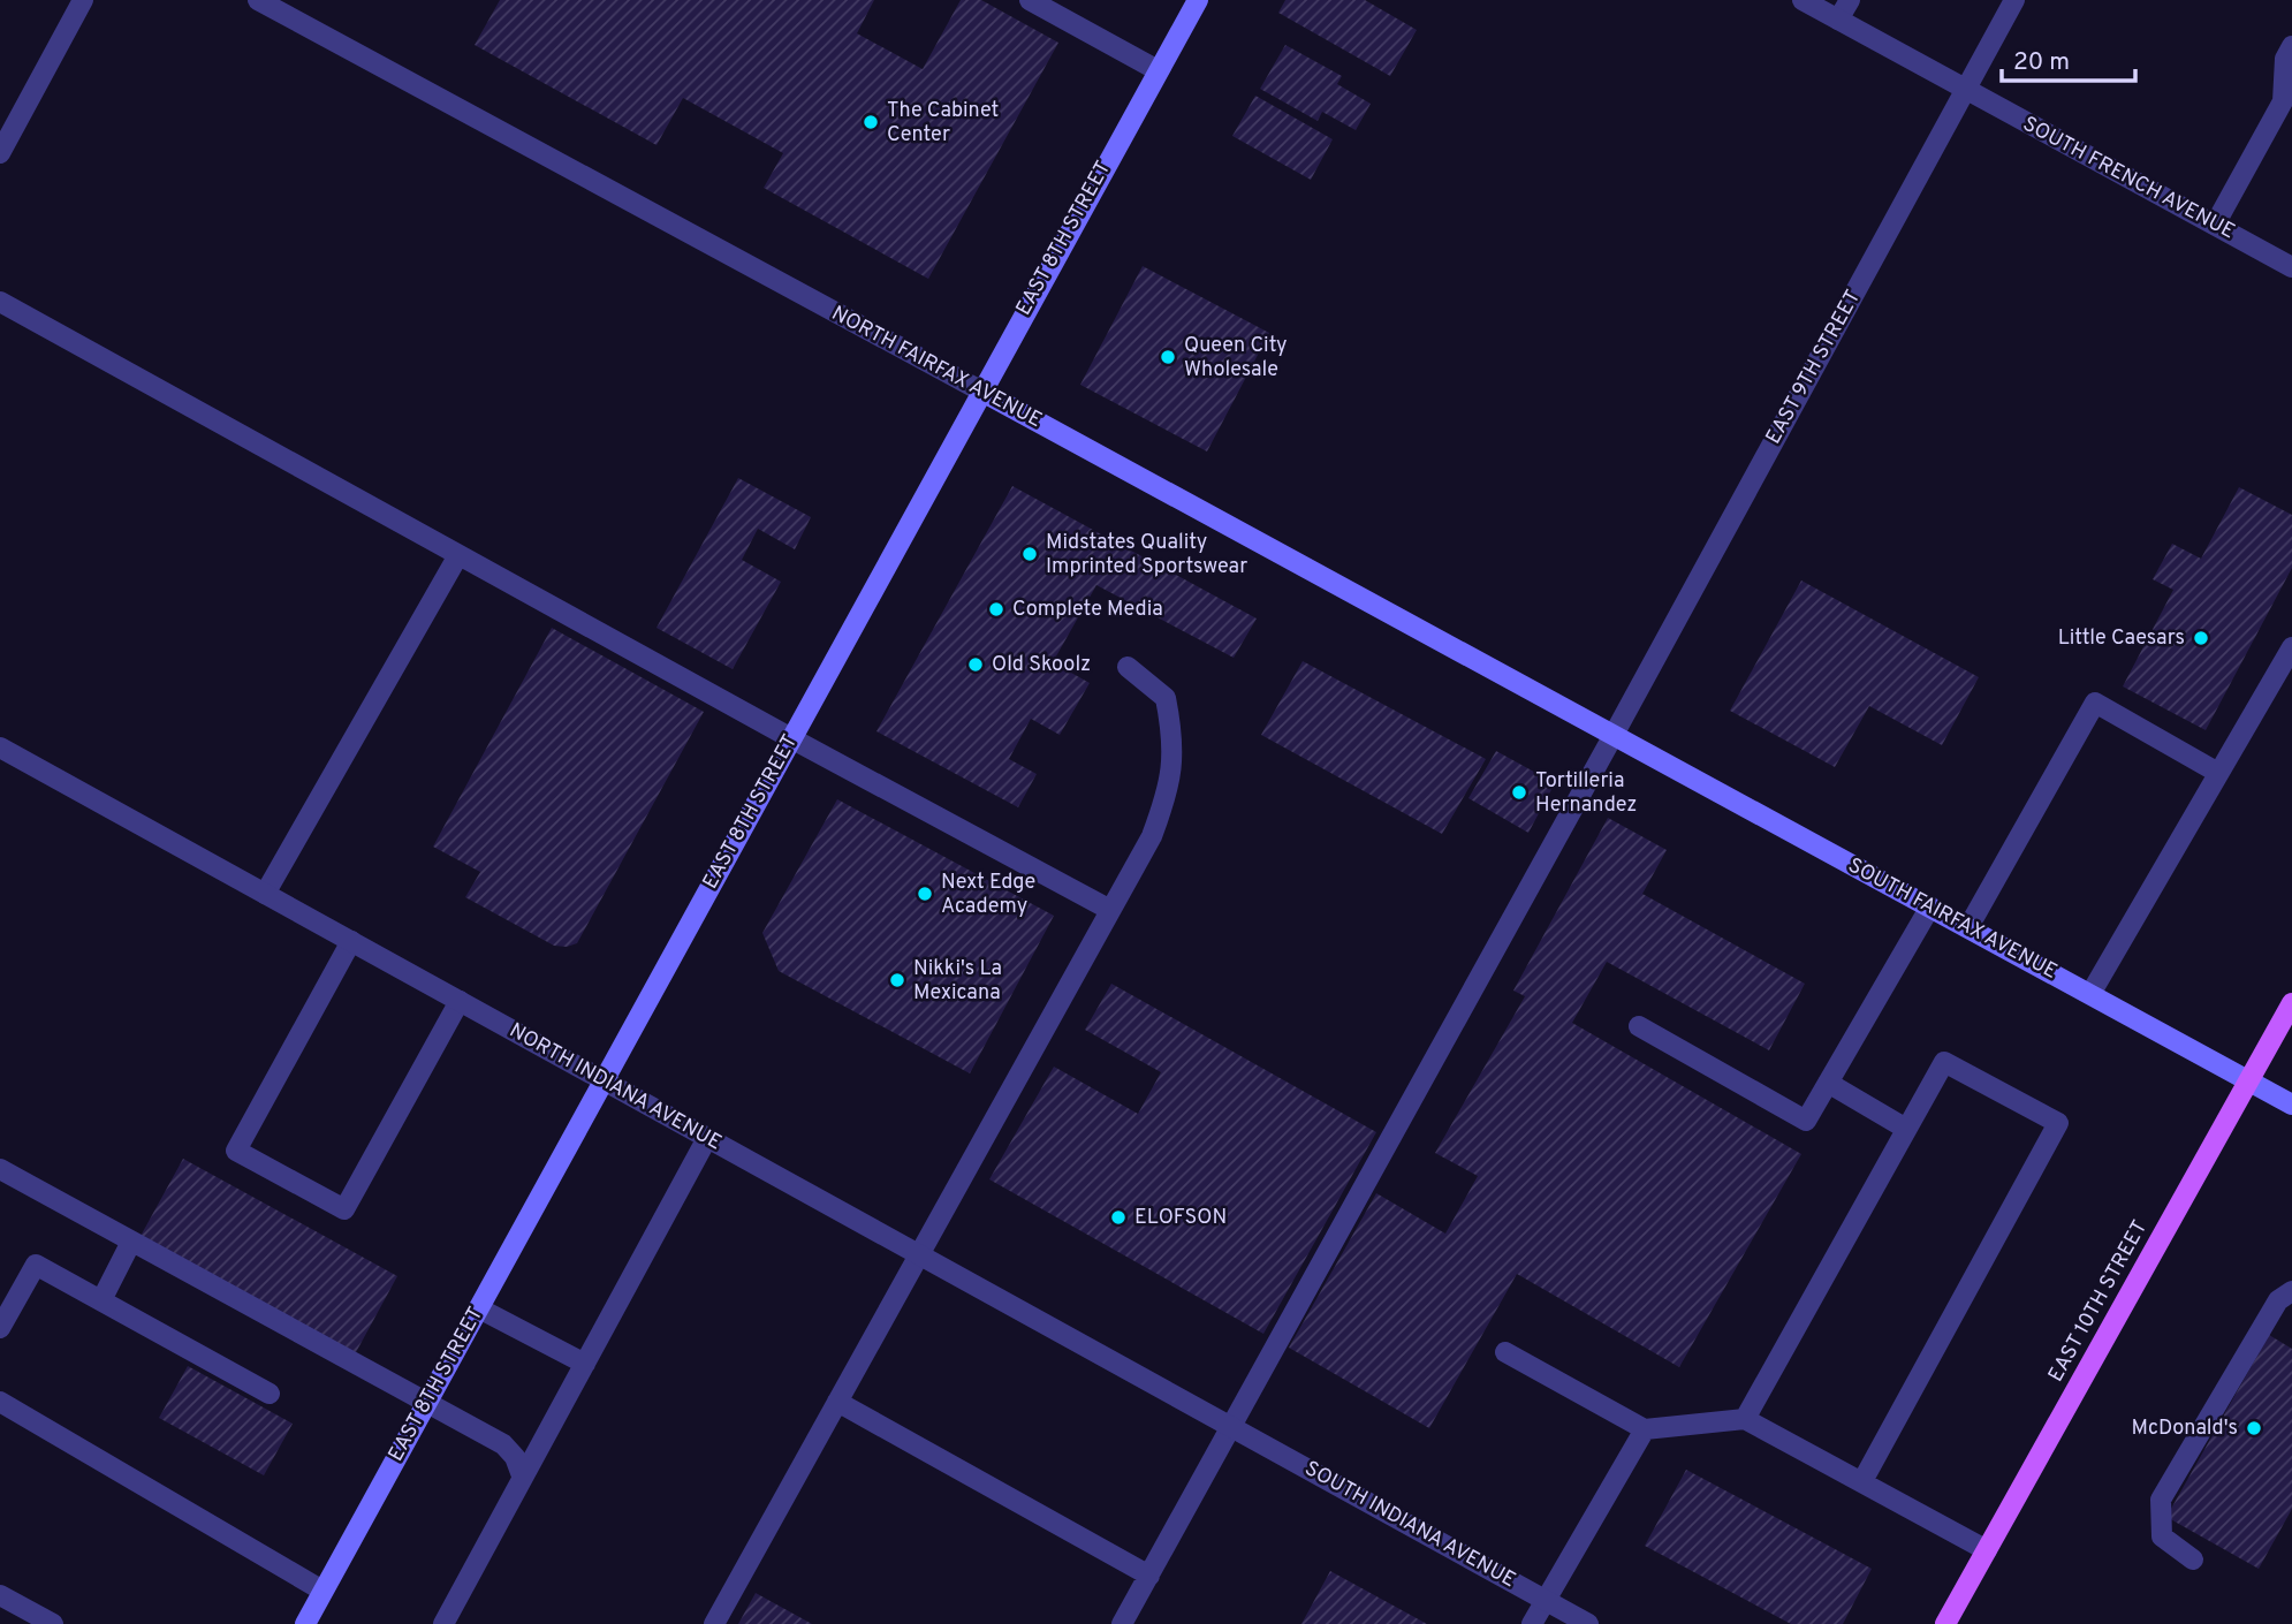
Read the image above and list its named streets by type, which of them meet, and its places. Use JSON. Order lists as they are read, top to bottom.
{
  "streets": {
    "main road": [
      "EAST 8TH STREET",
      "NORTH FAIRFAX AVENUE",
      "SOUTH FAIRFAX AVENUE",
      "EAST 10TH STREET"
    ],
    "street": [
      "SOUTH FRENCH AVENUE",
      "EAST 9TH STREET",
      "NORTH INDIANA AVENUE",
      "SOUTH INDIANA AVENUE"
    ]
  },
  "crossings": [
    ["SOUTH FRENCH AVENUE", "EAST 9TH STREET"],
    ["EAST 8TH STREET", "NORTH FAIRFAX AVENUE"],
    ["EAST 8TH STREET", "NORTH INDIANA AVENUE"],
    ["NORTH FAIRFAX AVENUE", "EAST 9TH STREET"],
    ["NORTH FAIRFAX AVENUE", "SOUTH FAIRFAX AVENUE"],
    ["EAST 9TH STREET", "SOUTH FAIRFAX AVENUE"],
    ["EAST 9TH STREET", "NORTH INDIANA AVENUE"],
    ["EAST 9TH STREET", "SOUTH INDIANA AVENUE"],
    ["SOUTH FAIRFAX AVENUE", "EAST 10TH STREET"],
    ["NORTH INDIANA AVENUE", "SOUTH INDIANA AVENUE"]
  ],
  "places": [
    "The Cabinet Center",
    "Queen City Wholesale",
    "Midstates Quality Imprinted Sportswear",
    "Complete Media",
    "Little Caesars",
    "Old Skoolz",
    "Tortilleria Hernandez",
    "Next Edge Academy",
    "Nikki's La Mexicana",
    "ELOFSON",
    "McDonald's"
  ],
  "scale_bar": "20 m"
}
